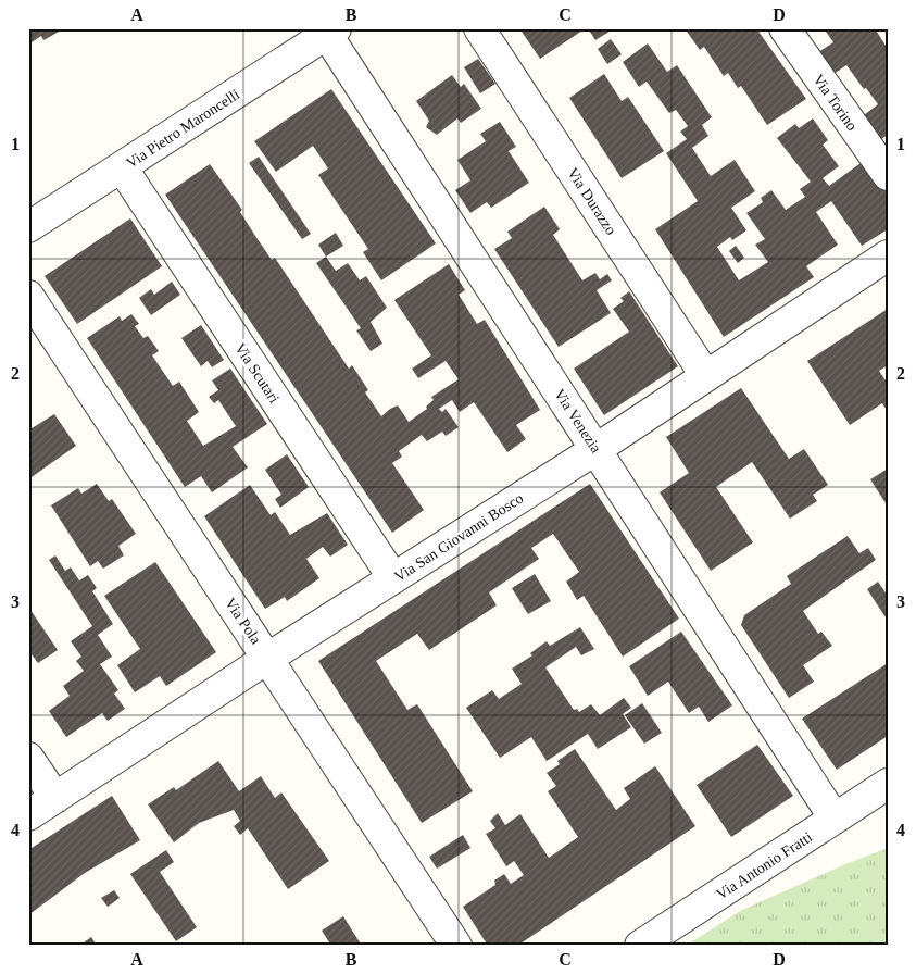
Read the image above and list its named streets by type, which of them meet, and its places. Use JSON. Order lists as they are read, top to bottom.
{
  "streets": {
    "street": [
      "Via Torino",
      "Via Pietro Maroncelli",
      "Via Durazzo",
      "Via Scutari",
      "Via Venezia",
      "Via San Giovanni Bosco",
      "Via Pola",
      "Via Antonio Fratti"
    ]
  },
  "crossings": [
    ["Via Pietro Maroncelli", "Via Scutari"],
    ["Via Pietro Maroncelli", "Via Venezia"],
    ["Via Durazzo", "Via San Giovanni Bosco"],
    ["Via Scutari", "Via San Giovanni Bosco"],
    ["Via Venezia", "Via San Giovanni Bosco"],
    ["Via Venezia", "Via Antonio Fratti"],
    ["Via San Giovanni Bosco", "Via Pola"]
  ],
  "grid": {
    "columns": [
      "A",
      "B",
      "C",
      "D"
    ],
    "rows": [
      "1",
      "2",
      "3",
      "4"
    ]
  }
}
